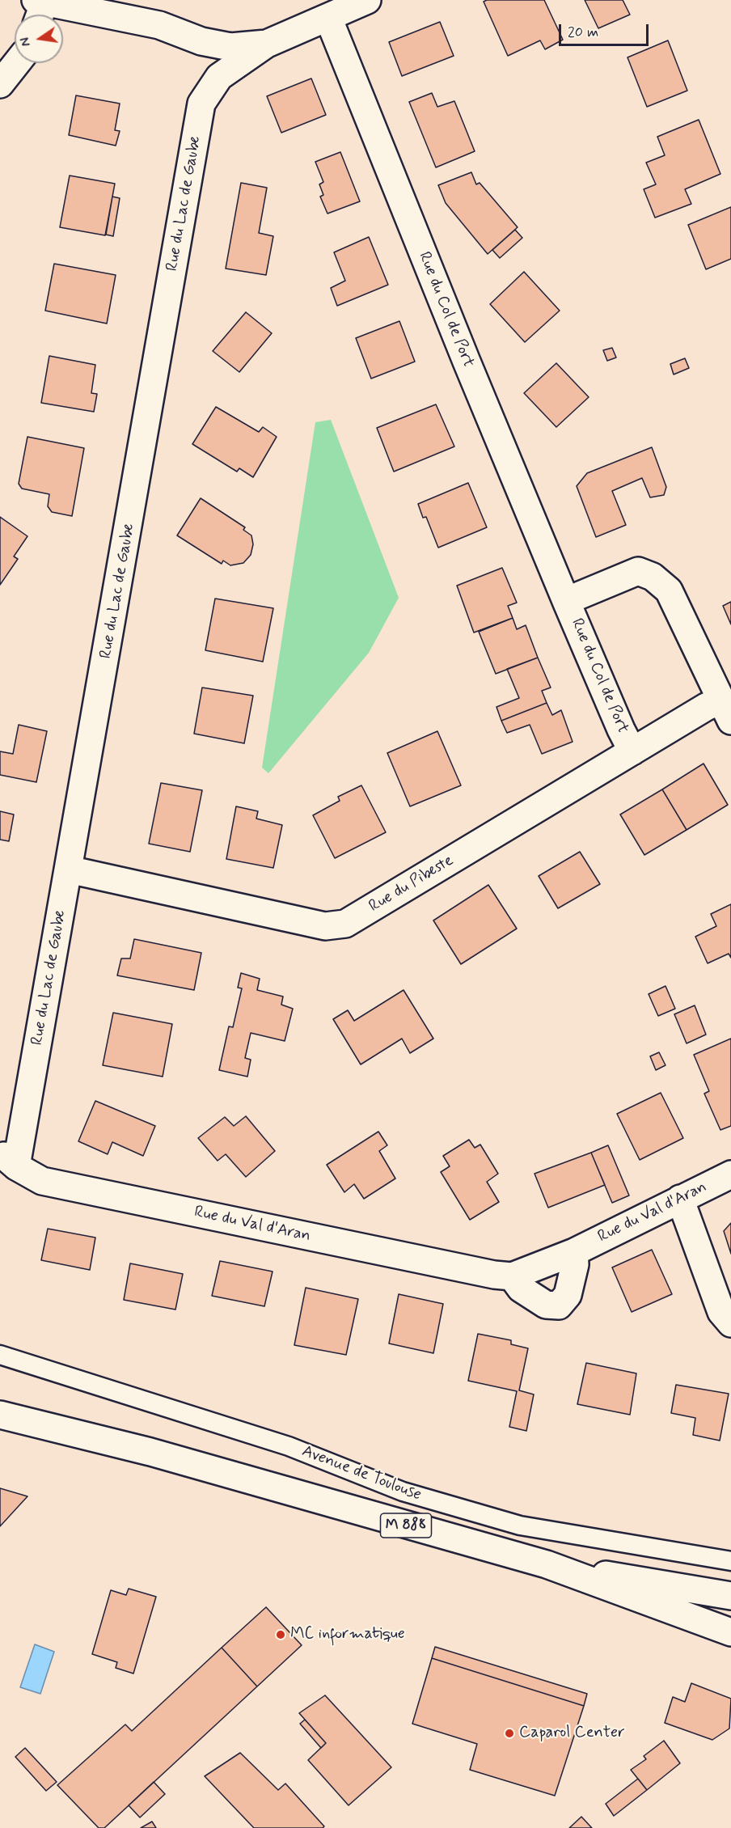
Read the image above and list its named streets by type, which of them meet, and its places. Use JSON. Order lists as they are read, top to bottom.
{
  "streets": {
    "street": [
      "Rue du Lac de Gaube",
      "Rue du Col de Port",
      "Rue du Pibeste",
      "Rue du Val d'Aran",
      "Avenue de Toulouse",
      "M 888"
    ]
  },
  "crossings": [
    ["Rue du Lac de Gaube", "Rue du Pibeste"],
    ["Rue du Lac de Gaube", "Rue du Val d'Aran"],
    ["Rue du Col de Port", "Rue du Pibeste"]
  ],
  "places": ["MC informatique", "Caparol Center"],
  "scale_bar": "20 m",
  "north": "left"
}
